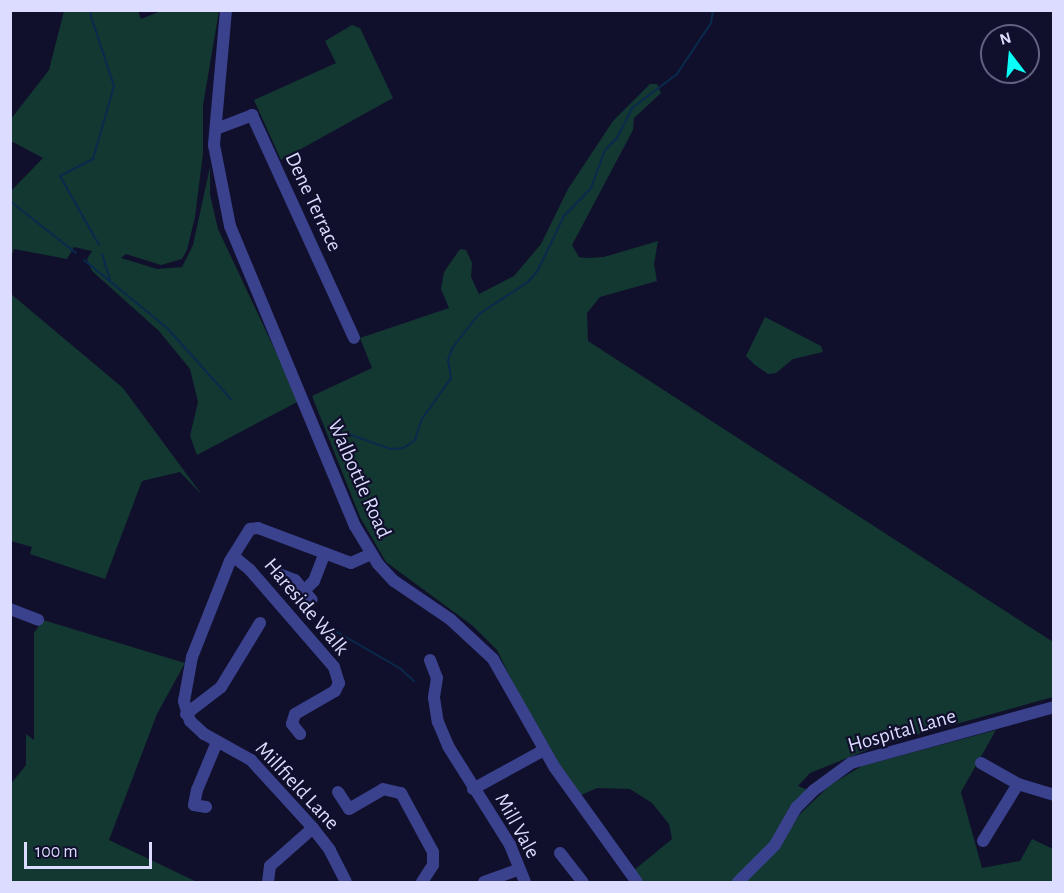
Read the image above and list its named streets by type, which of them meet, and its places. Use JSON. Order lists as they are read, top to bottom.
{
  "streets": {
    "street": [
      "Dene Terrace",
      "Walbottle Road",
      "Hareside Walk",
      "Hospital Lane",
      "Millfield Lane",
      "Mill Vale"
    ]
  },
  "crossings": [
    ["Dene Terrace", "Walbottle Road"],
    ["Walbottle Road", "Mill Vale"]
  ],
  "scale_bar": "100 m",
  "north": "top"
}
